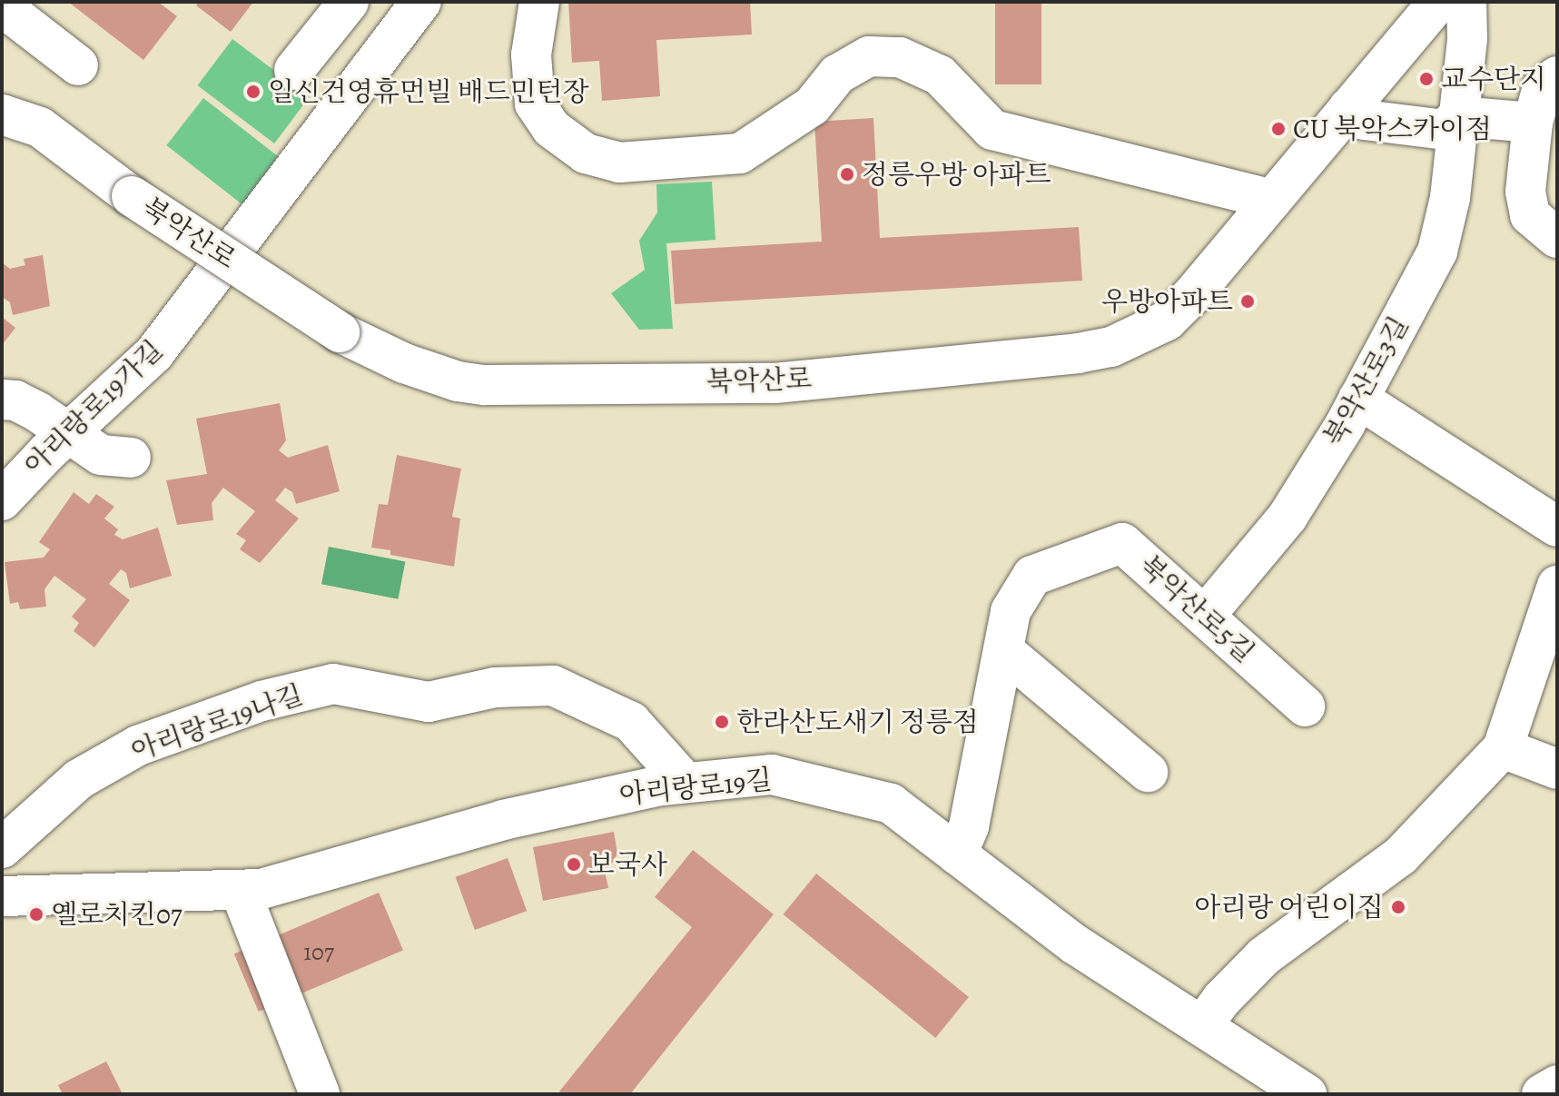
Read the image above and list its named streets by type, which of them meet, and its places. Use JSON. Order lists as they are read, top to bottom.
{
  "streets": {
    "street": [
      "북악산로",
      "북악산로3길",
      "아리랑로19가길",
      "북악산로5길",
      "아리랑로19나길",
      "아리랑로19길"
    ]
  },
  "crossings": [
    ["북악산로3길", "북악산로5길"],
    ["북악산로5길", "아리랑로19길"],
    ["아리랑로19나길", "아리랑로19길"]
  ],
  "places": [
    "교수단지",
    "일신건영휴먼빌 배드민턴장",
    "CU 북악스카이점",
    "정릉우방 아파트",
    "우방아파트",
    "한라산도새기 정릉점",
    "보국사",
    "아리랑 어린이집",
    "옐로치킨07"
  ],
  "house_numbers": ["107"]
}
